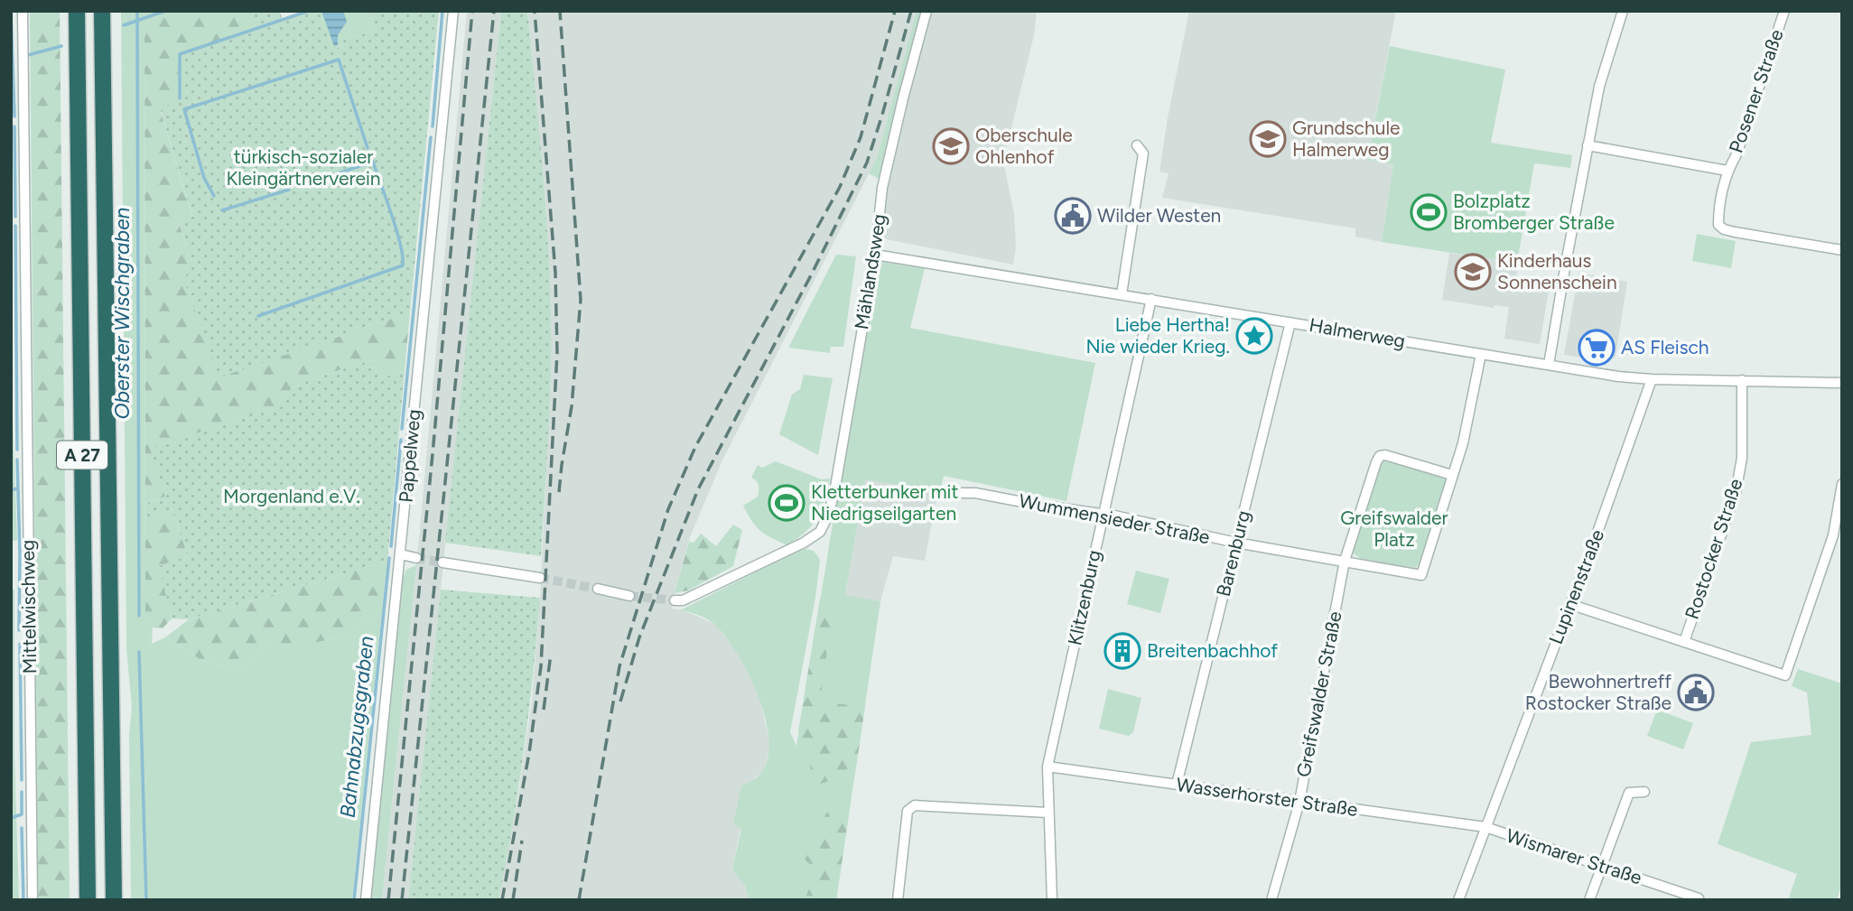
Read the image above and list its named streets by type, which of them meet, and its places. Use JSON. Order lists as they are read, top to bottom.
{
  "streets": {
    "highway": ["A 27"],
    "street": [
      "Posener Straße",
      "Mählandsweg",
      "Halmerweg",
      "Pappelweg",
      "Wummensieder Straße",
      "Rostocker Straße",
      "Barenburg",
      "Lupinenstraße",
      "Klitzenburg",
      "Mittelwischweg",
      "Greifswalder Straße",
      "Wasserhorster Straße",
      "Wismarer Straße"
    ]
  },
  "crossings": [
    ["Mählandsweg", "Halmerweg"],
    ["Halmerweg", "Rostocker Straße"],
    ["Halmerweg", "Barenburg"],
    ["Halmerweg", "Lupinenstraße"],
    ["Halmerweg", "Klitzenburg"],
    ["Wummensieder Straße", "Barenburg"],
    ["Wummensieder Straße", "Klitzenburg"],
    ["Wummensieder Straße", "Greifswalder Straße"],
    ["Barenburg", "Wasserhorster Straße"],
    ["Lupinenstraße", "Wasserhorster Straße"],
    ["Lupinenstraße", "Wismarer Straße"],
    ["Klitzenburg", "Wasserhorster Straße"],
    ["Greifswalder Straße", "Wasserhorster Straße"],
    ["Wasserhorster Straße", "Wismarer Straße"]
  ],
  "water": ["Oberster Wischgraben", "Bahnabzugsgraben"],
  "parks": ["türkisch-sozialer Kleingärtnerverein", "Morgenland e.V.", "Greifswalder Platz"],
  "places": {
    "school or university": ["Grundschule Halmerweg", "Oberschule Ohlenhof", "Kinderhaus Sonnenschein"],
    "sports": ["Bolzplatz Bromberger Straße", "Kletterbunker mit Niedrigseilgarten"],
    "public building": ["Wilder Westen", "Bewohnertreff Rostocker Straße"],
    "place": ["Liebe Hertha! Nie wieder Krieg."],
    "supermarket": ["AS Fleisch"],
    "building": ["Breitenbachhof"]
  }
}
